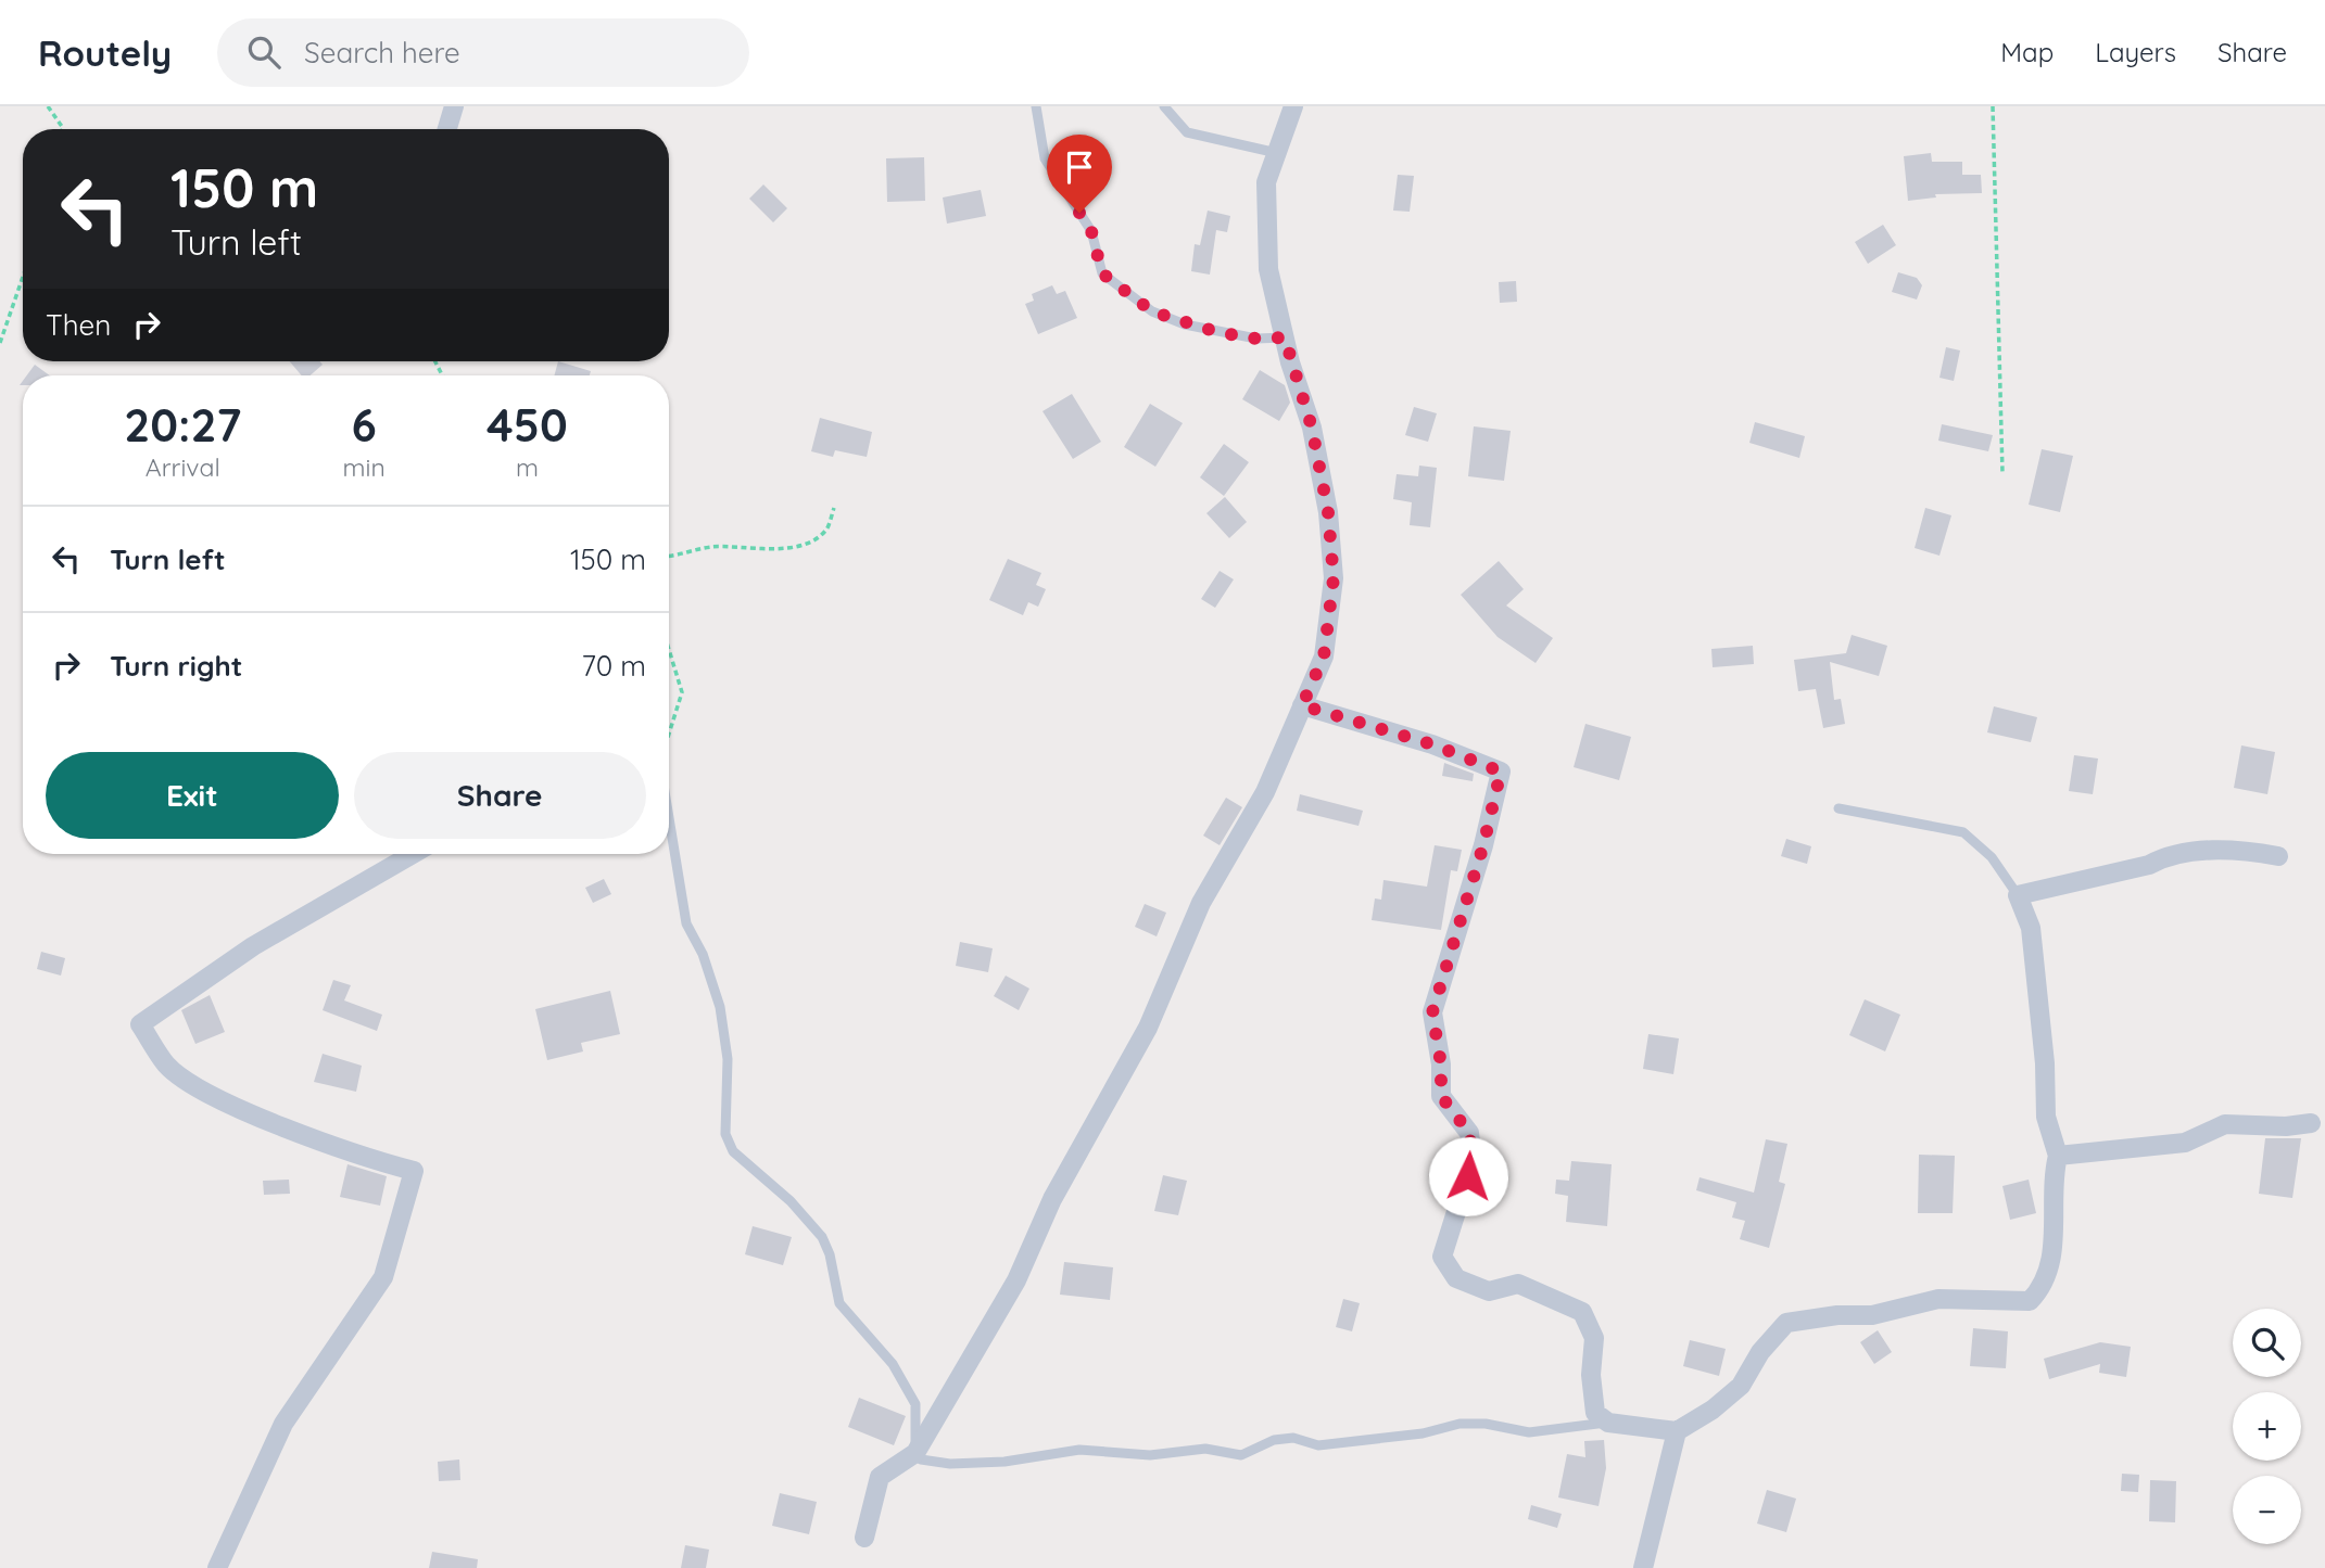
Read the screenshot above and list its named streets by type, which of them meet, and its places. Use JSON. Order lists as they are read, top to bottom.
{
  "page": {
    "header": "Routely",
    "search": "Search here",
    "nav": ["Map", "Layers", "Share"],
    "turn": ["150 m", "Turn left"],
    "then": "Then",
    "eta": [
      "20:27",
      "Arrival",
      "6",
      "min",
      "450",
      "m"
    ],
    "list": [
      {
        "name": "Turn left",
        "value": "150 m"
      },
      {
        "name": "Turn right",
        "value": "70 m"
      }
    ],
    "buttons": ["Exit", "Share"],
    "map_buttons": ["+", "−"]
  }
}
